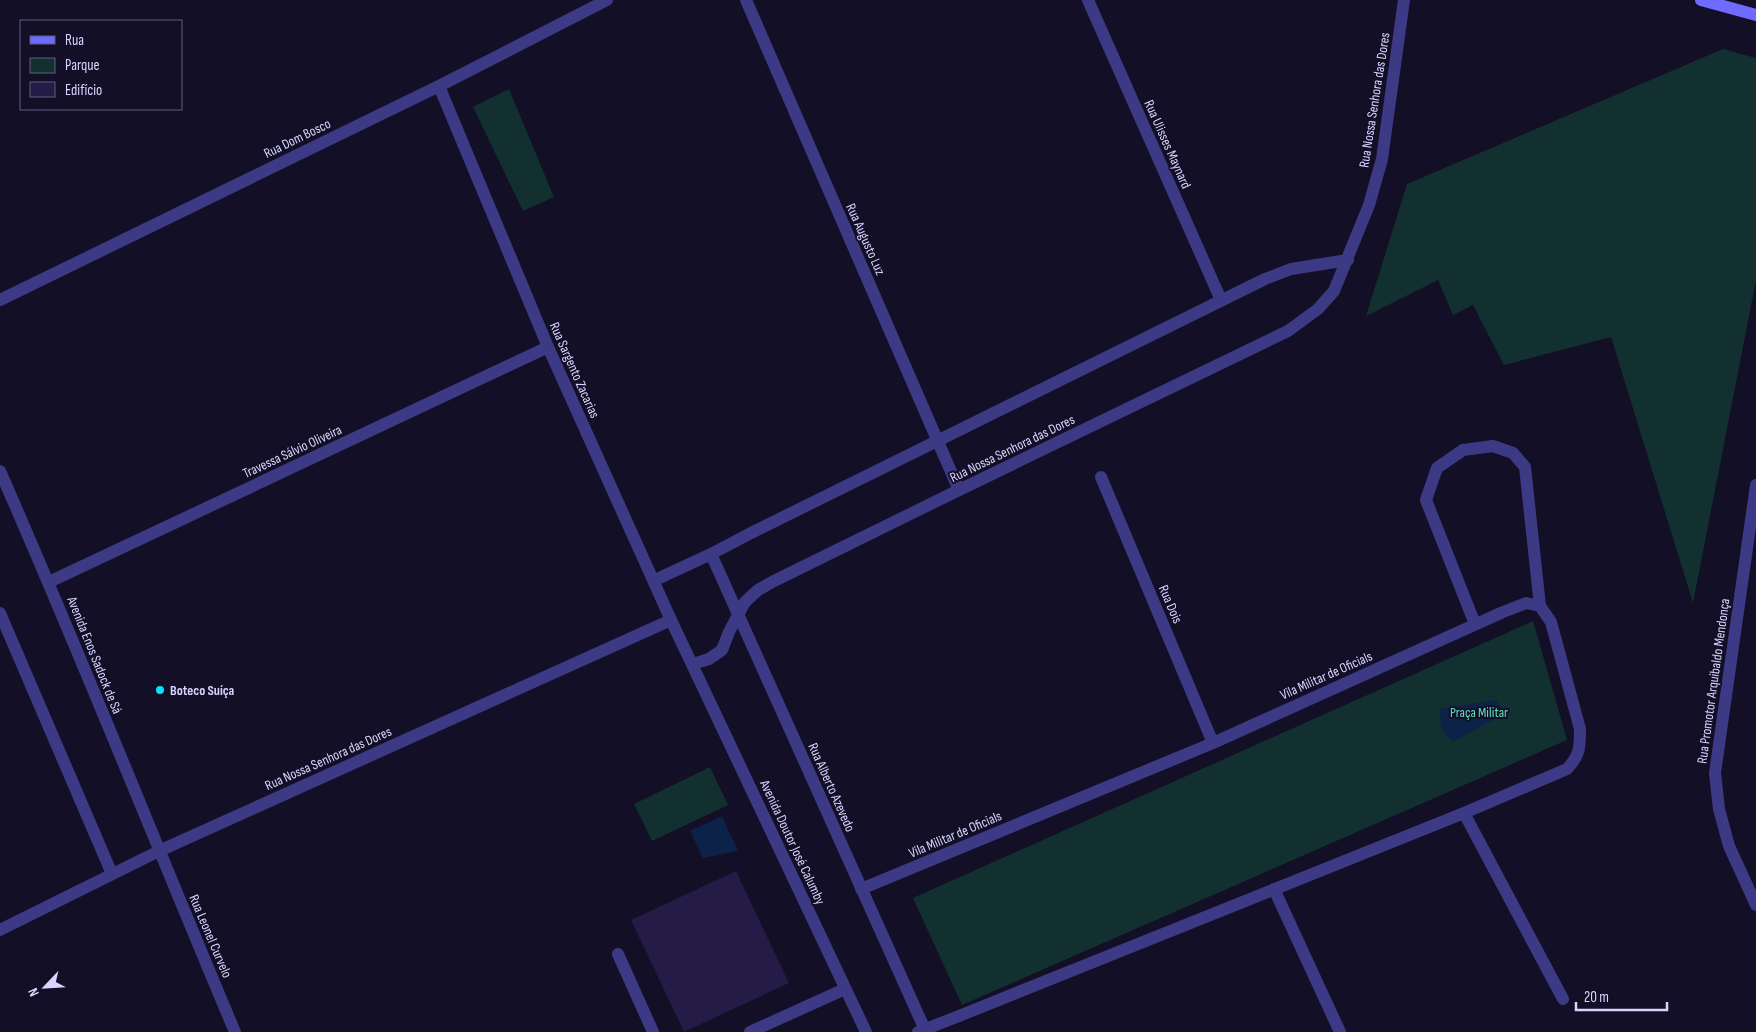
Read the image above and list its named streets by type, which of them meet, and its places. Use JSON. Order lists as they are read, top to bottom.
{
  "streets": {
    "street": [
      "Rua Nossa Senhora das Dores",
      "Rua Dom Bosco",
      "Rua Ulisses Maynard",
      "Rua Augusto Luz",
      "Rua Sargento Zacarias",
      "Travessa Sálvio Oliveira",
      "Rua Dois",
      "Avenida Enos Sadock de Sá",
      "Vila Militar de Oficials",
      "Rua Promotor Arquibaldo Mendonça",
      "Rua Alberto Azevedo",
      "Avenida Doutor José Calumby",
      "Rua Leonel Curvelo"
    ]
  },
  "crossings": [
    ["Rua Nossa Senhora das Dores", "Rua Augusto Luz"],
    ["Rua Nossa Senhora das Dores", "Rua Sargento Zacarias"],
    ["Rua Nossa Senhora das Dores", "Avenida Enos Sadock de Sá"],
    ["Rua Nossa Senhora das Dores", "Rua Alberto Azevedo"],
    ["Rua Nossa Senhora das Dores", "Avenida Doutor José Calumby"],
    ["Rua Nossa Senhora das Dores", "Rua Leonel Curvelo"],
    ["Rua Dom Bosco", "Rua Sargento Zacarias"],
    ["Rua Sargento Zacarias", "Travessa Sálvio Oliveira"],
    ["Rua Sargento Zacarias", "Avenida Doutor José Calumby"],
    ["Travessa Sálvio Oliveira", "Avenida Enos Sadock de Sá"],
    ["Rua Dois", "Vila Militar de Oficials"],
    ["Avenida Enos Sadock de Sá", "Rua Leonel Curvelo"],
    ["Vila Militar de Oficials", "Rua Alberto Azevedo"]
  ],
  "parks": ["Praça Militar"],
  "places": ["Boteco Suíça"],
  "legend": ["Rua", "Parque", "Edifício"],
  "scale_bar": "20 m",
  "north": "bottom left"
}
